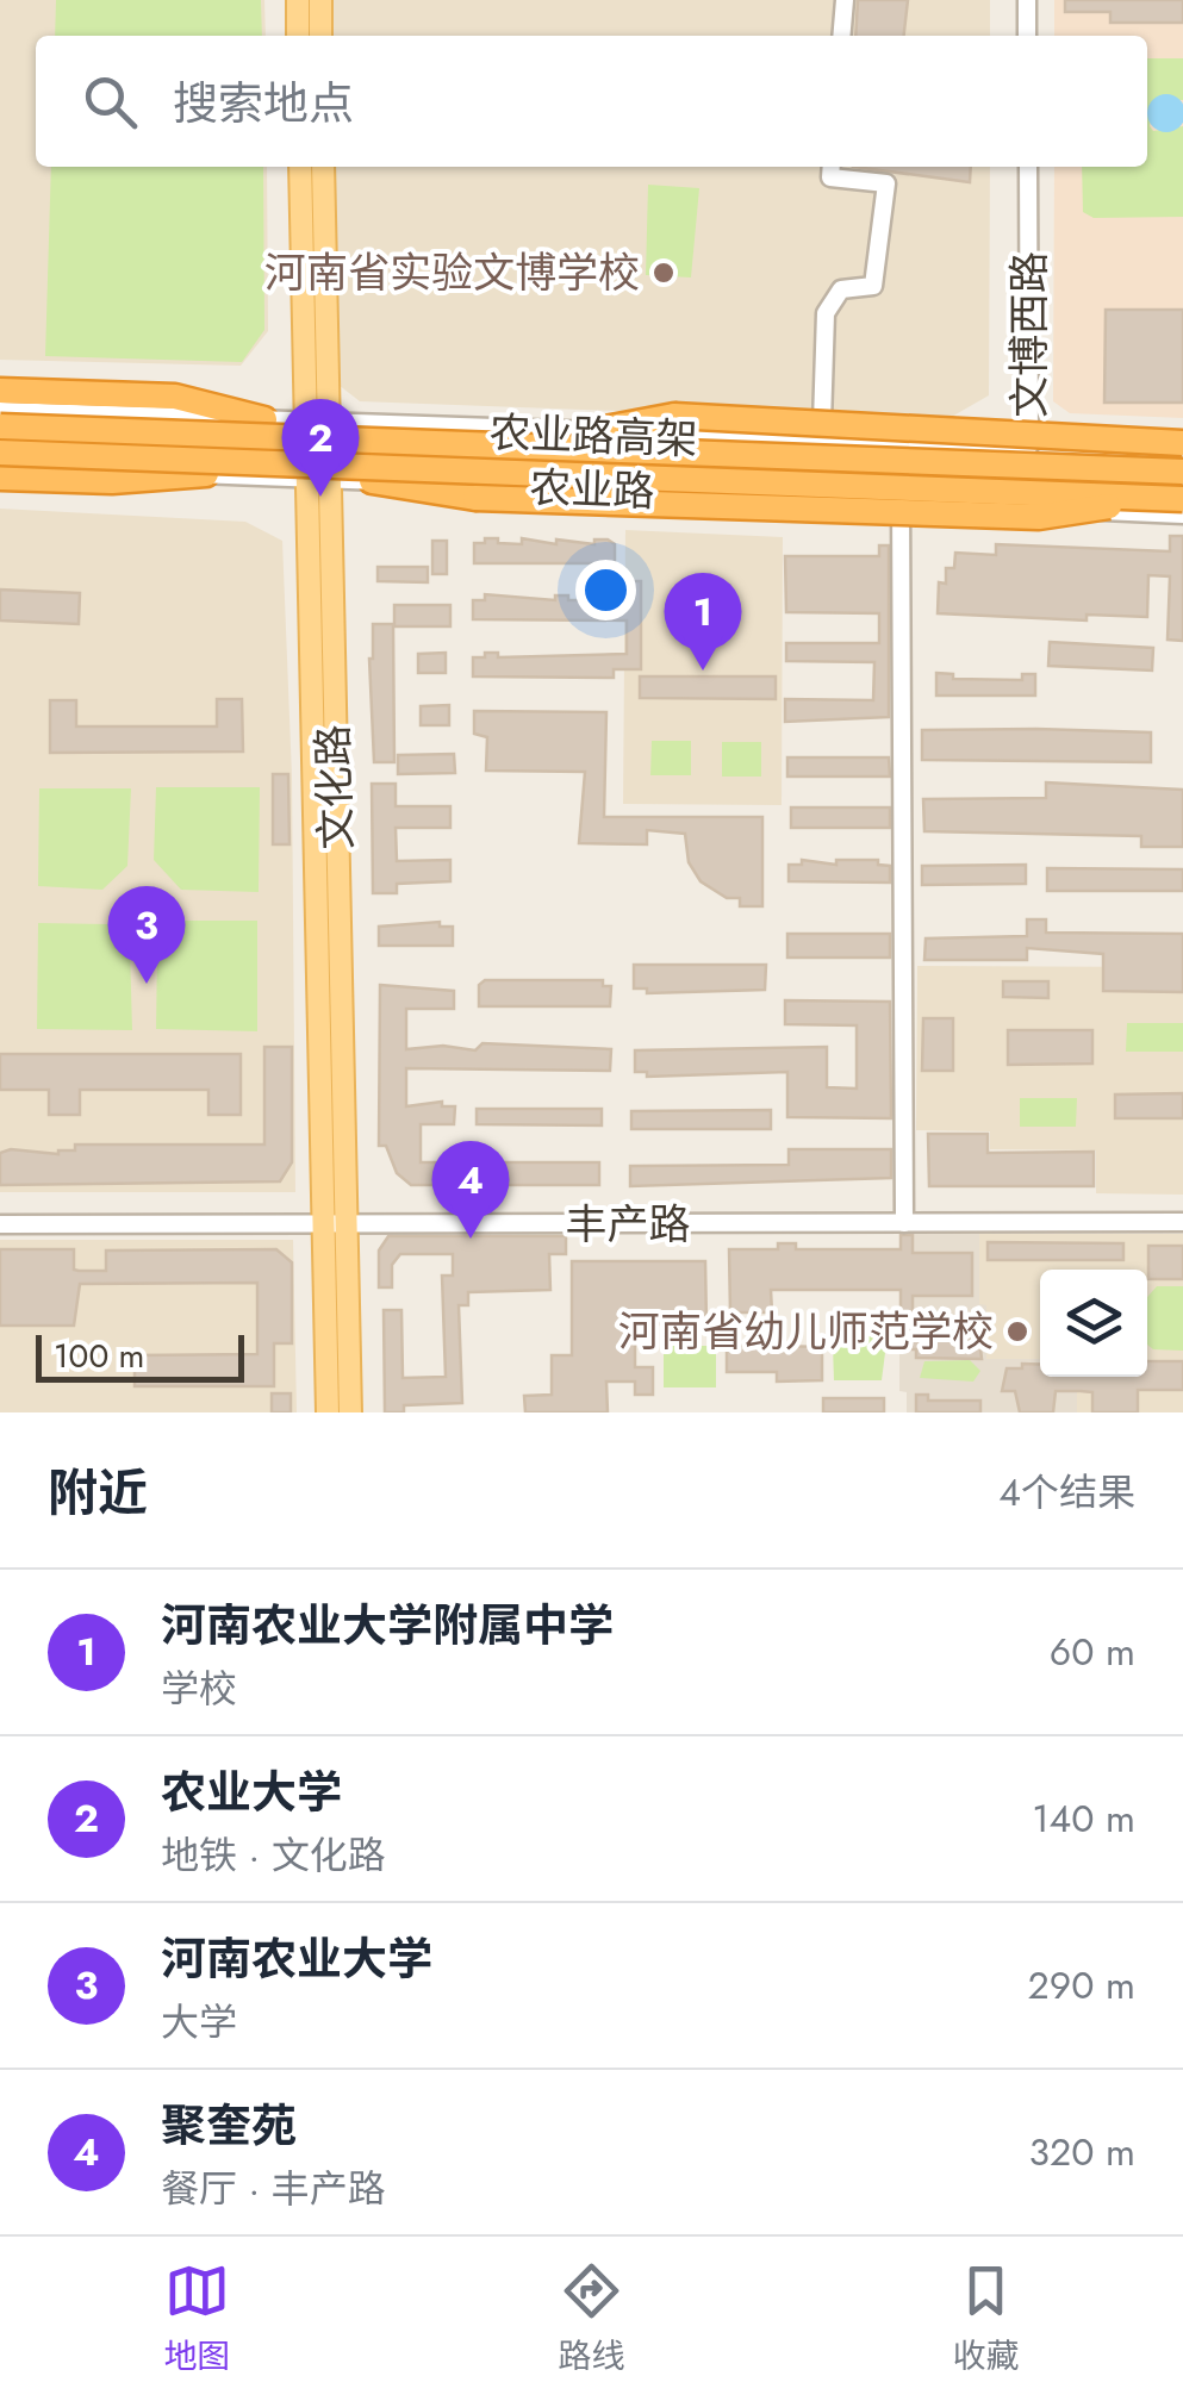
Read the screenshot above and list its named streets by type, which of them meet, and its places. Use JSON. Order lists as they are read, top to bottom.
{
  "streets": {
    "highway": ["农业路高架"],
    "main road": ["文化路"],
    "street": ["文博西路", "农业路", "丰产路"]
  },
  "crossings": [
    ["文博西路", "农业路"],
    ["农业路", "文化路"],
    ["文化路", "丰产路"]
  ],
  "places": ["河南省实验文博学校", "河南省幼儿师范学校"],
  "scale_bar": "100 m",
  "page": {
    "search": "搜索地点",
    "pins": [
      "2",
      "1",
      "3",
      "4"
    ],
    "scale": "100 m",
    "heading": ["附近", "4个结果"],
    "list": [
      {
        "mark": "1",
        "name": "河南农业大学附属中学",
        "note": "学校",
        "value": "60 m"
      },
      {
        "mark": "2",
        "name": "农业大学",
        "note": "地铁 · 文化路",
        "value": "140 m"
      },
      {
        "mark": "3",
        "name": "河南农业大学",
        "note": "大学",
        "value": "290 m"
      },
      {
        "mark": "4",
        "name": "聚奎苑",
        "note": "餐厅 · 丰产路",
        "value": "320 m"
      }
    ],
    "nav": ["地图", "路线", "收藏"]
  }
}
